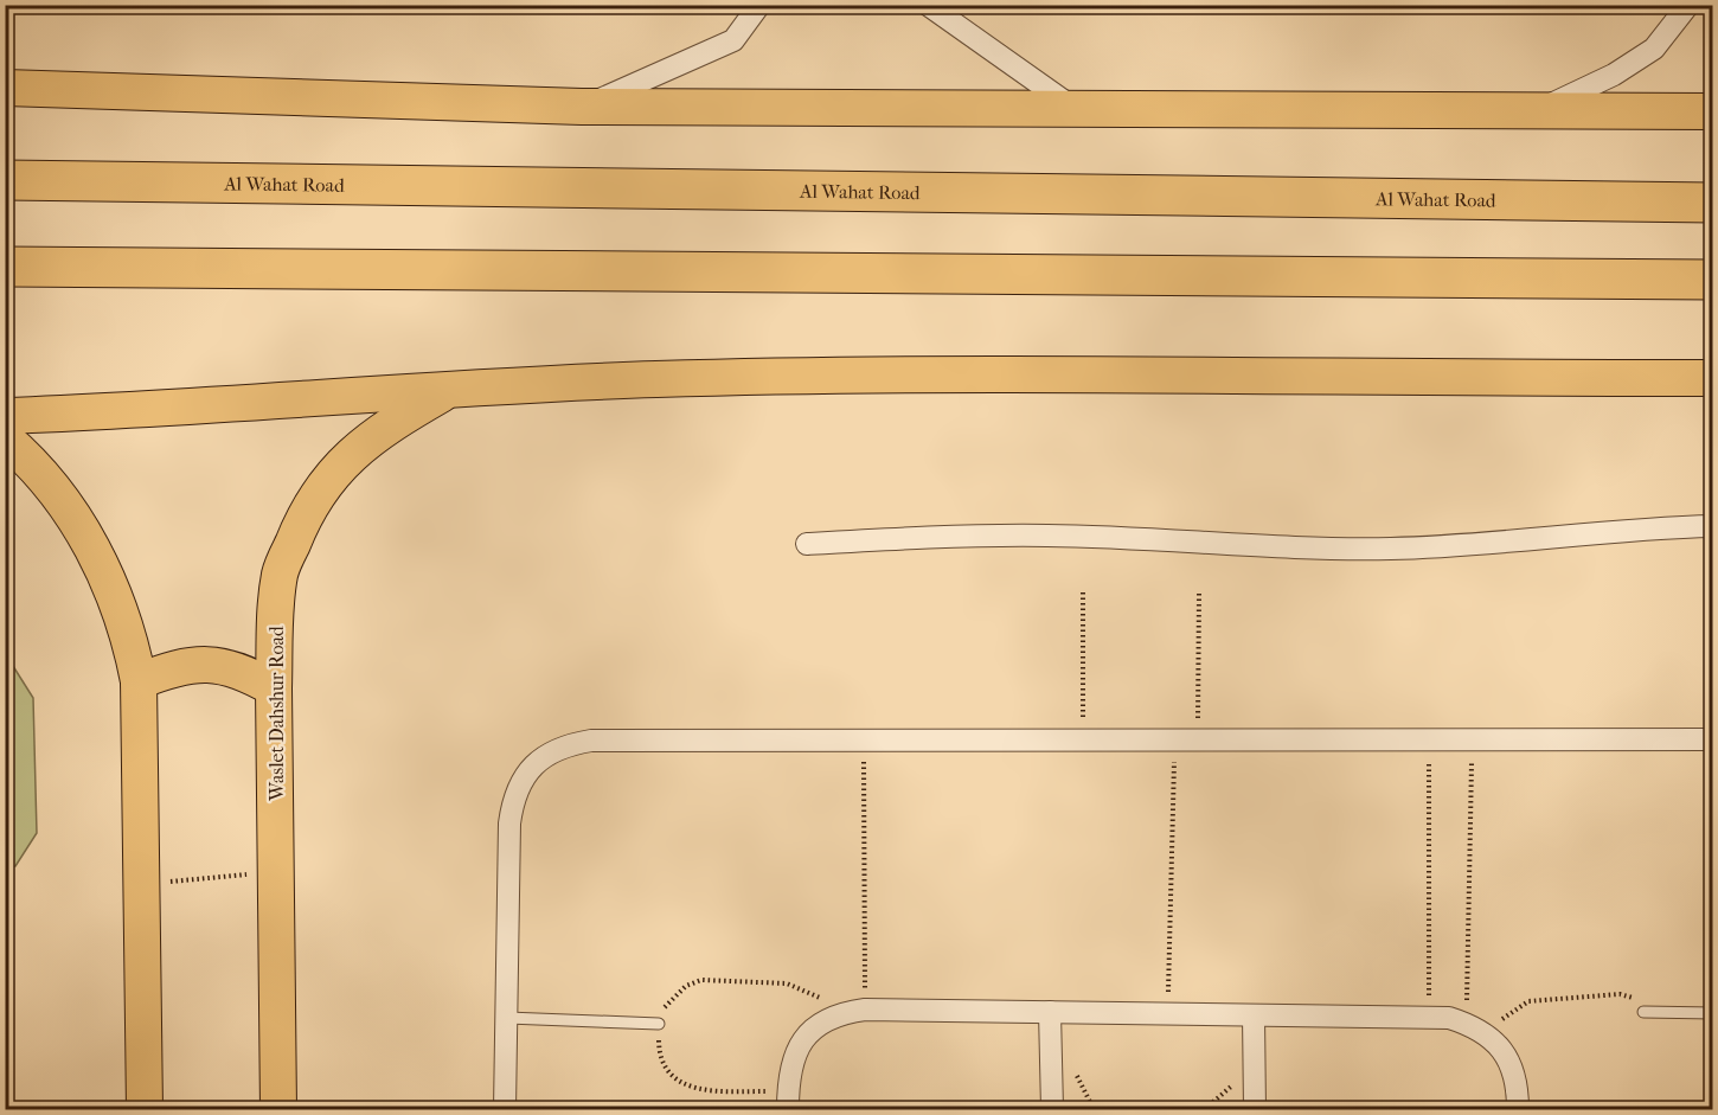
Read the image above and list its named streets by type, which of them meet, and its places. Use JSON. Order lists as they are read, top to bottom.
{
  "streets": {
    "highway": ["Al Wahat Road"],
    "main road": ["Waslet Dahshur Road"]
  }
}
